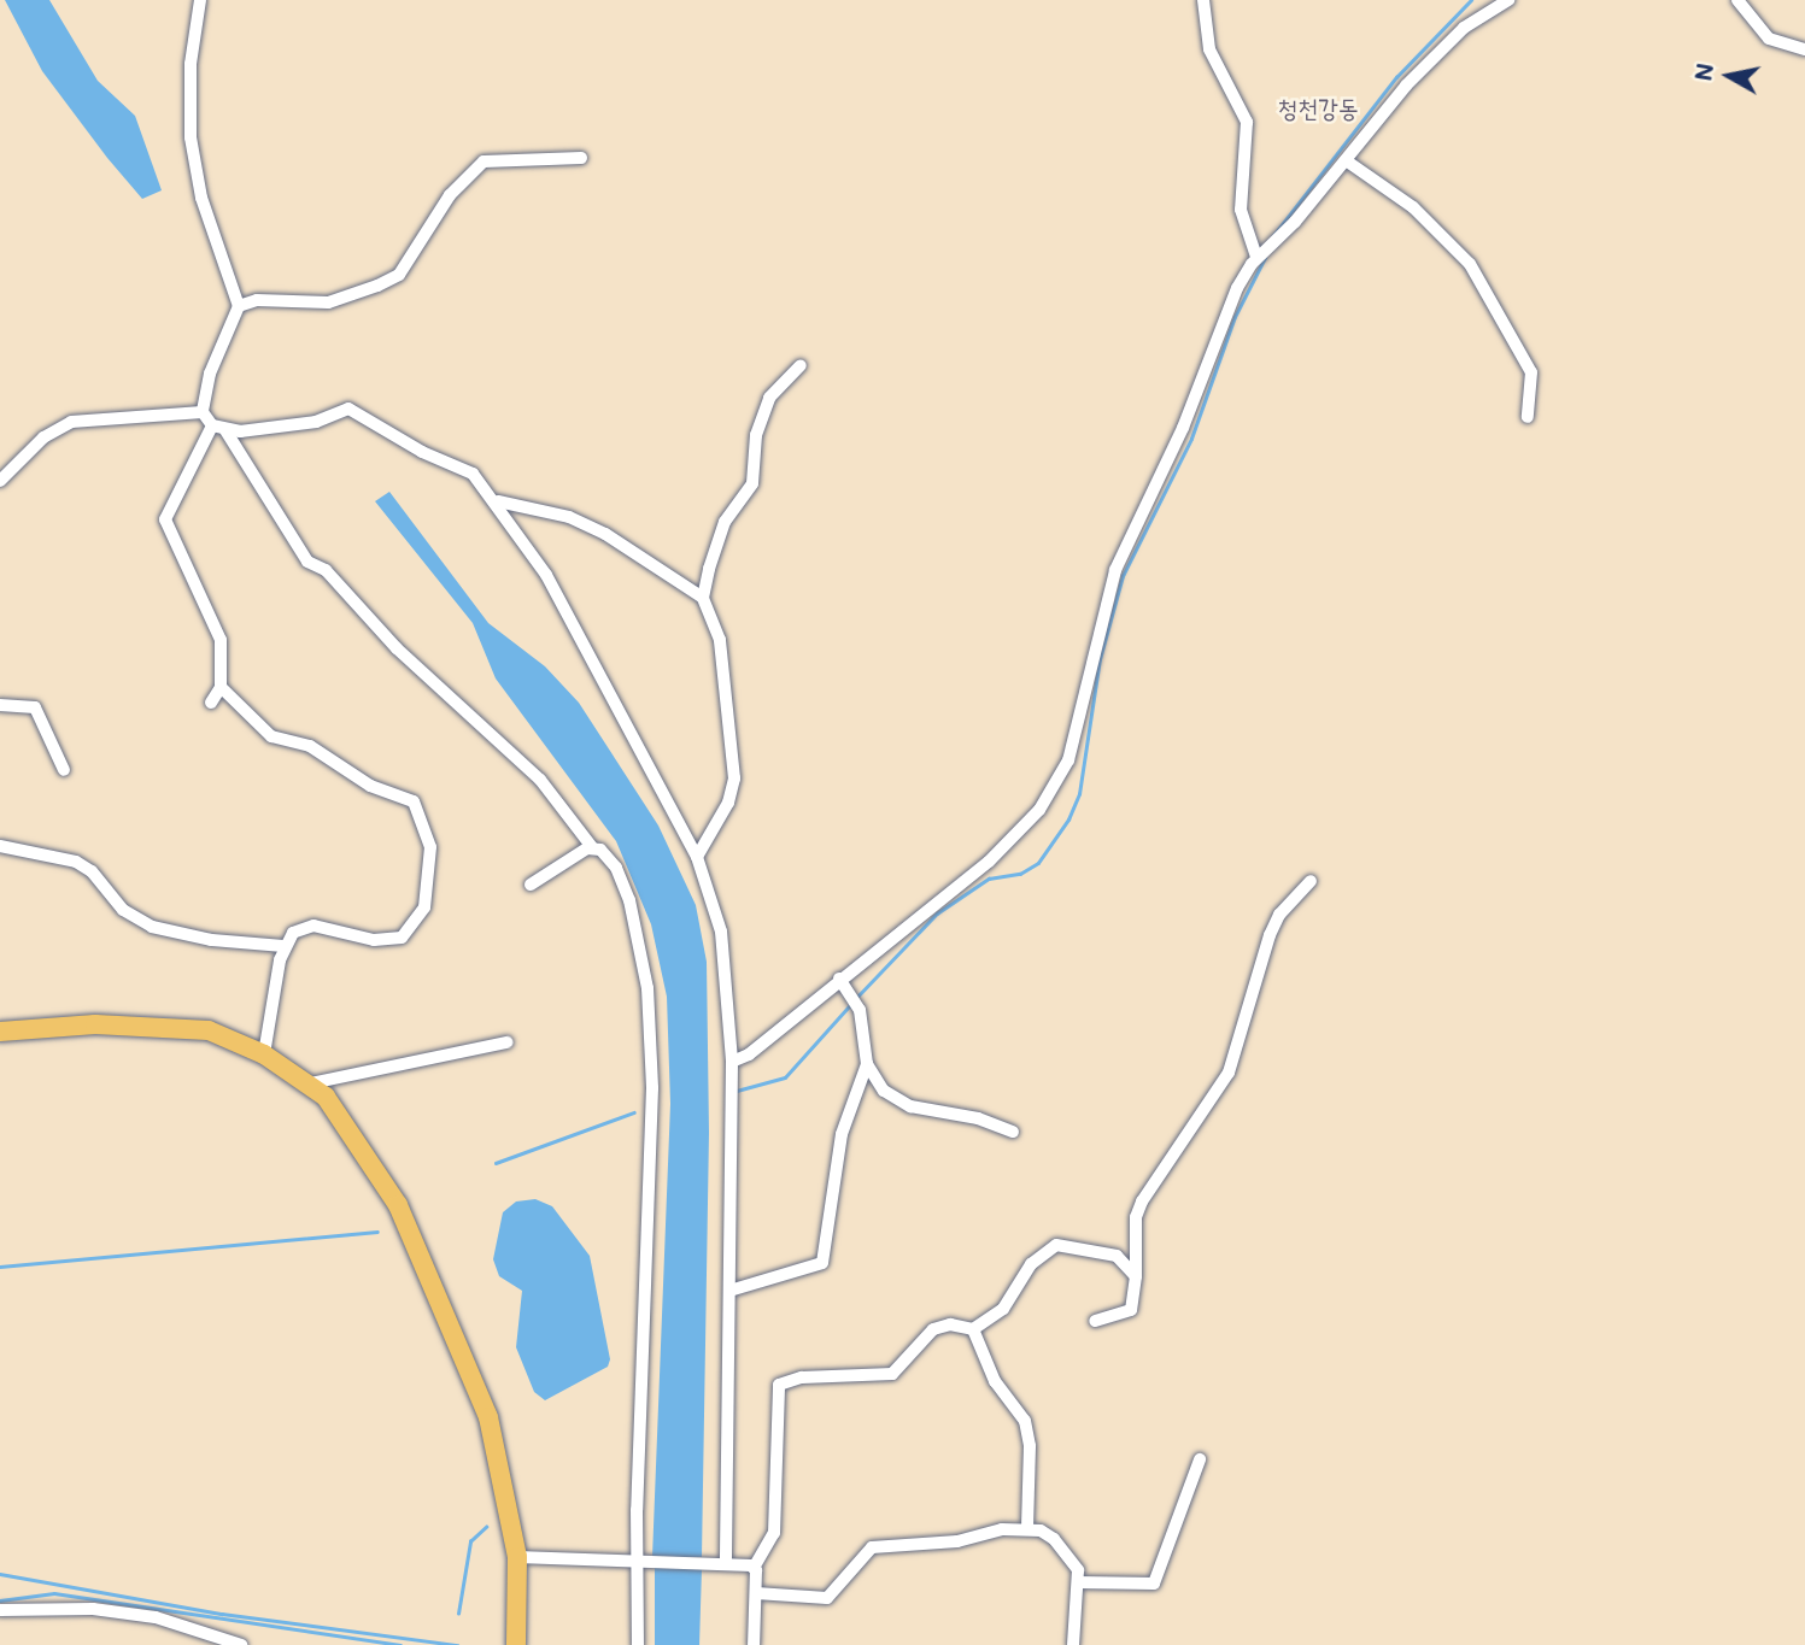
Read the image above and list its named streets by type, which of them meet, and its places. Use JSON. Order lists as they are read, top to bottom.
{
  "districts": ["청천강동"],
  "north": "left"
}
